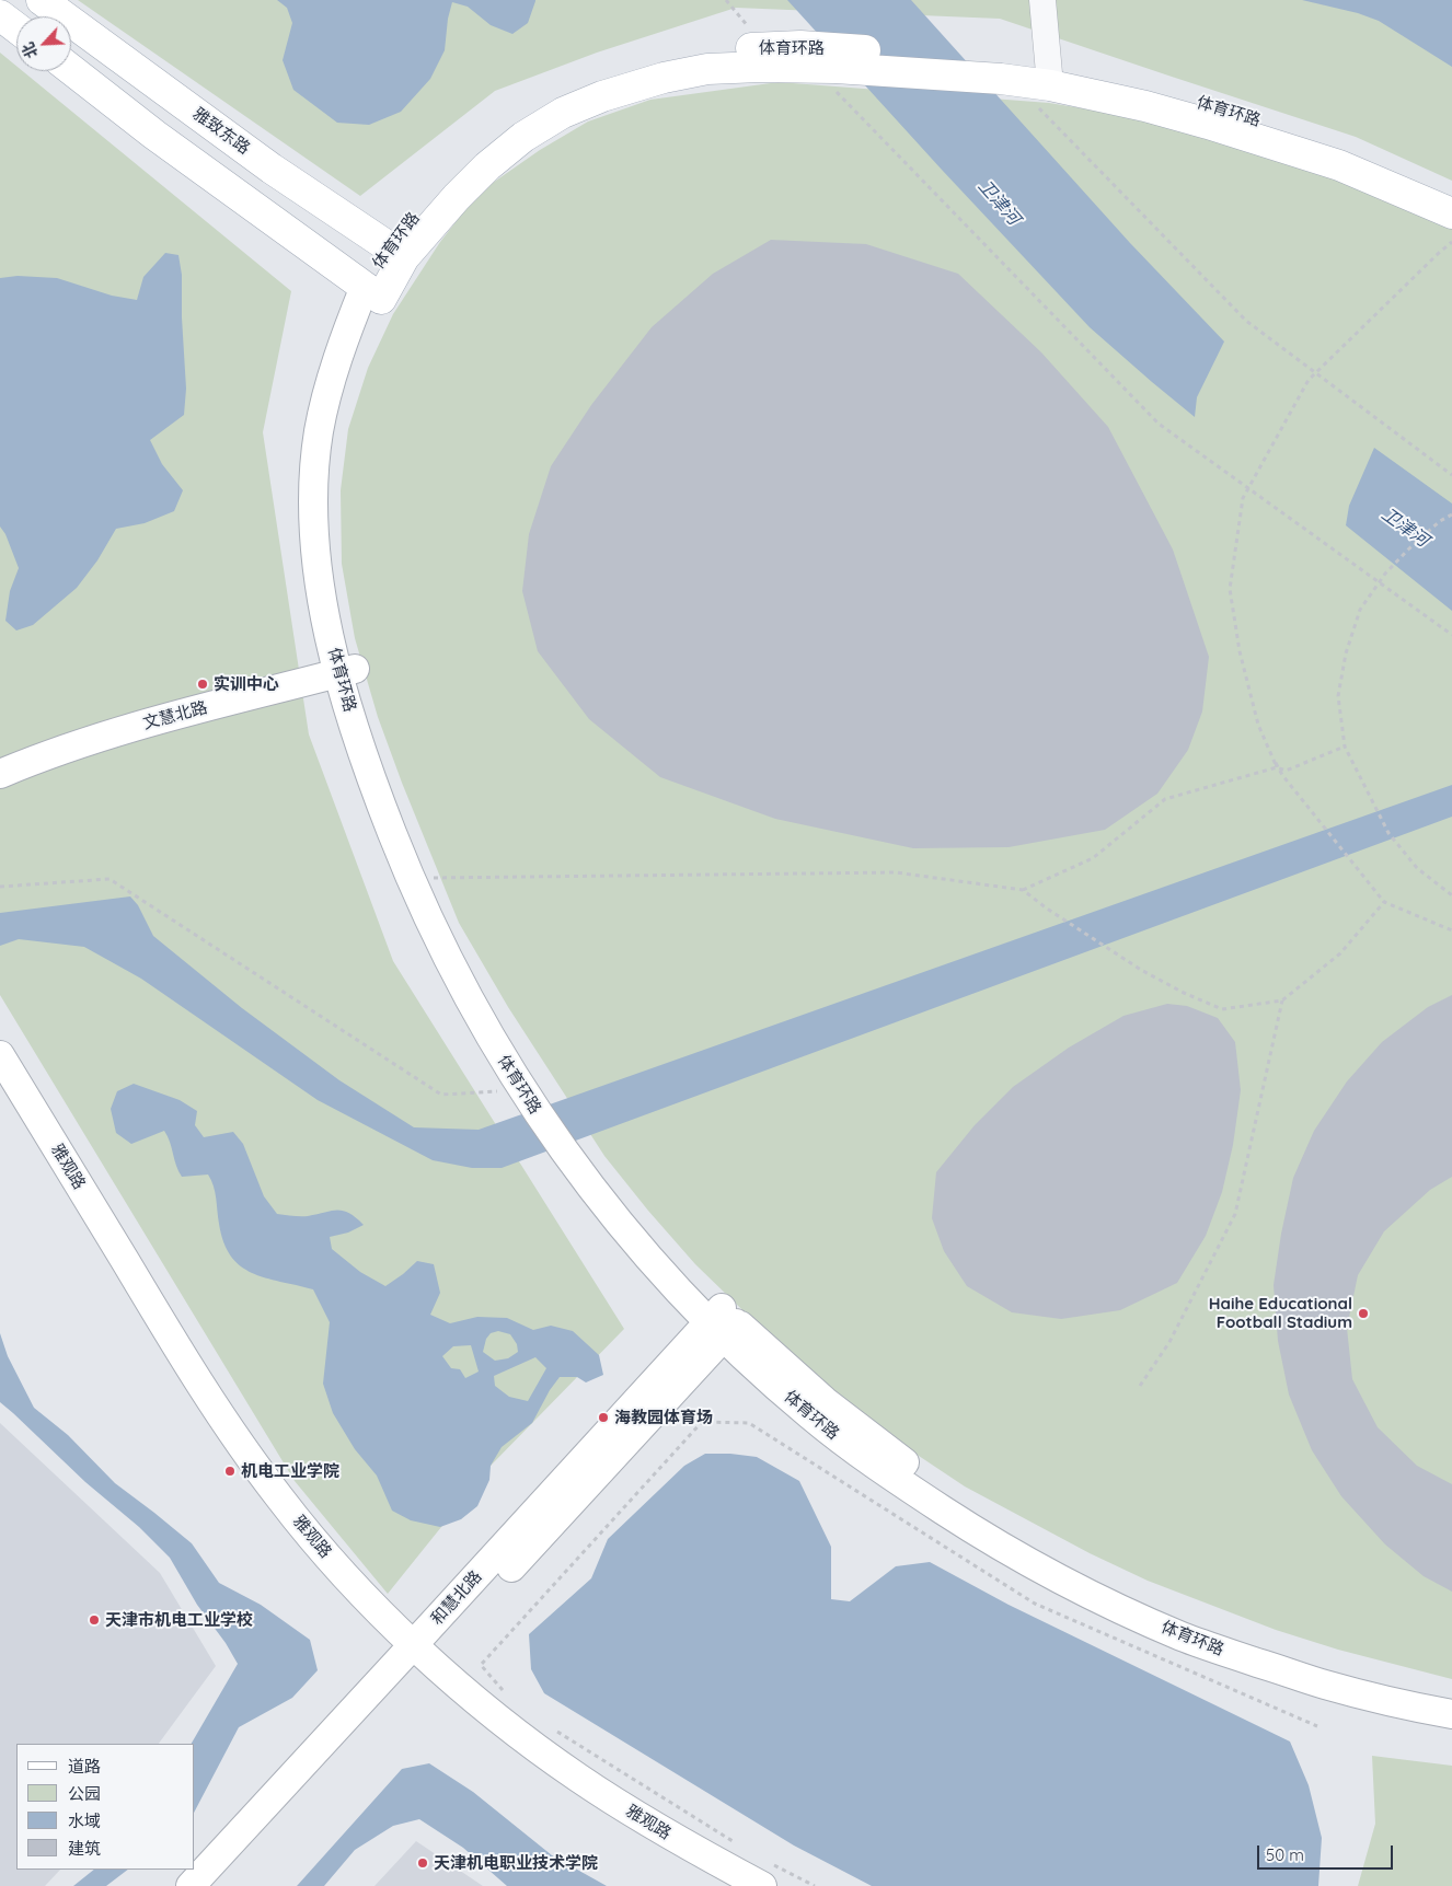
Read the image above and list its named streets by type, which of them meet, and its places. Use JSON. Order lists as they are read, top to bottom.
{
  "streets": {
    "main road": [
      "体育环路",
      "雅致东路",
      "文慧北路",
      "雅观路",
      "和慧北路"
    ]
  },
  "crossings": [
    ["体育环路", "雅致东路"],
    ["体育环路", "文慧北路"],
    ["体育环路", "和慧北路"],
    ["雅观路", "和慧北路"]
  ],
  "water": ["卫津河"],
  "places": [
    "实训中心",
    "Haihe Educational Football Stadium",
    "海教园体育场",
    "机电工业学院",
    "天津市机电工业学校",
    "天津机电职业技术学院"
  ],
  "legend": [
    "道路",
    "公园",
    "水域",
    "建筑"
  ],
  "scale_bar": "50 m",
  "north": "bottom left"
}
